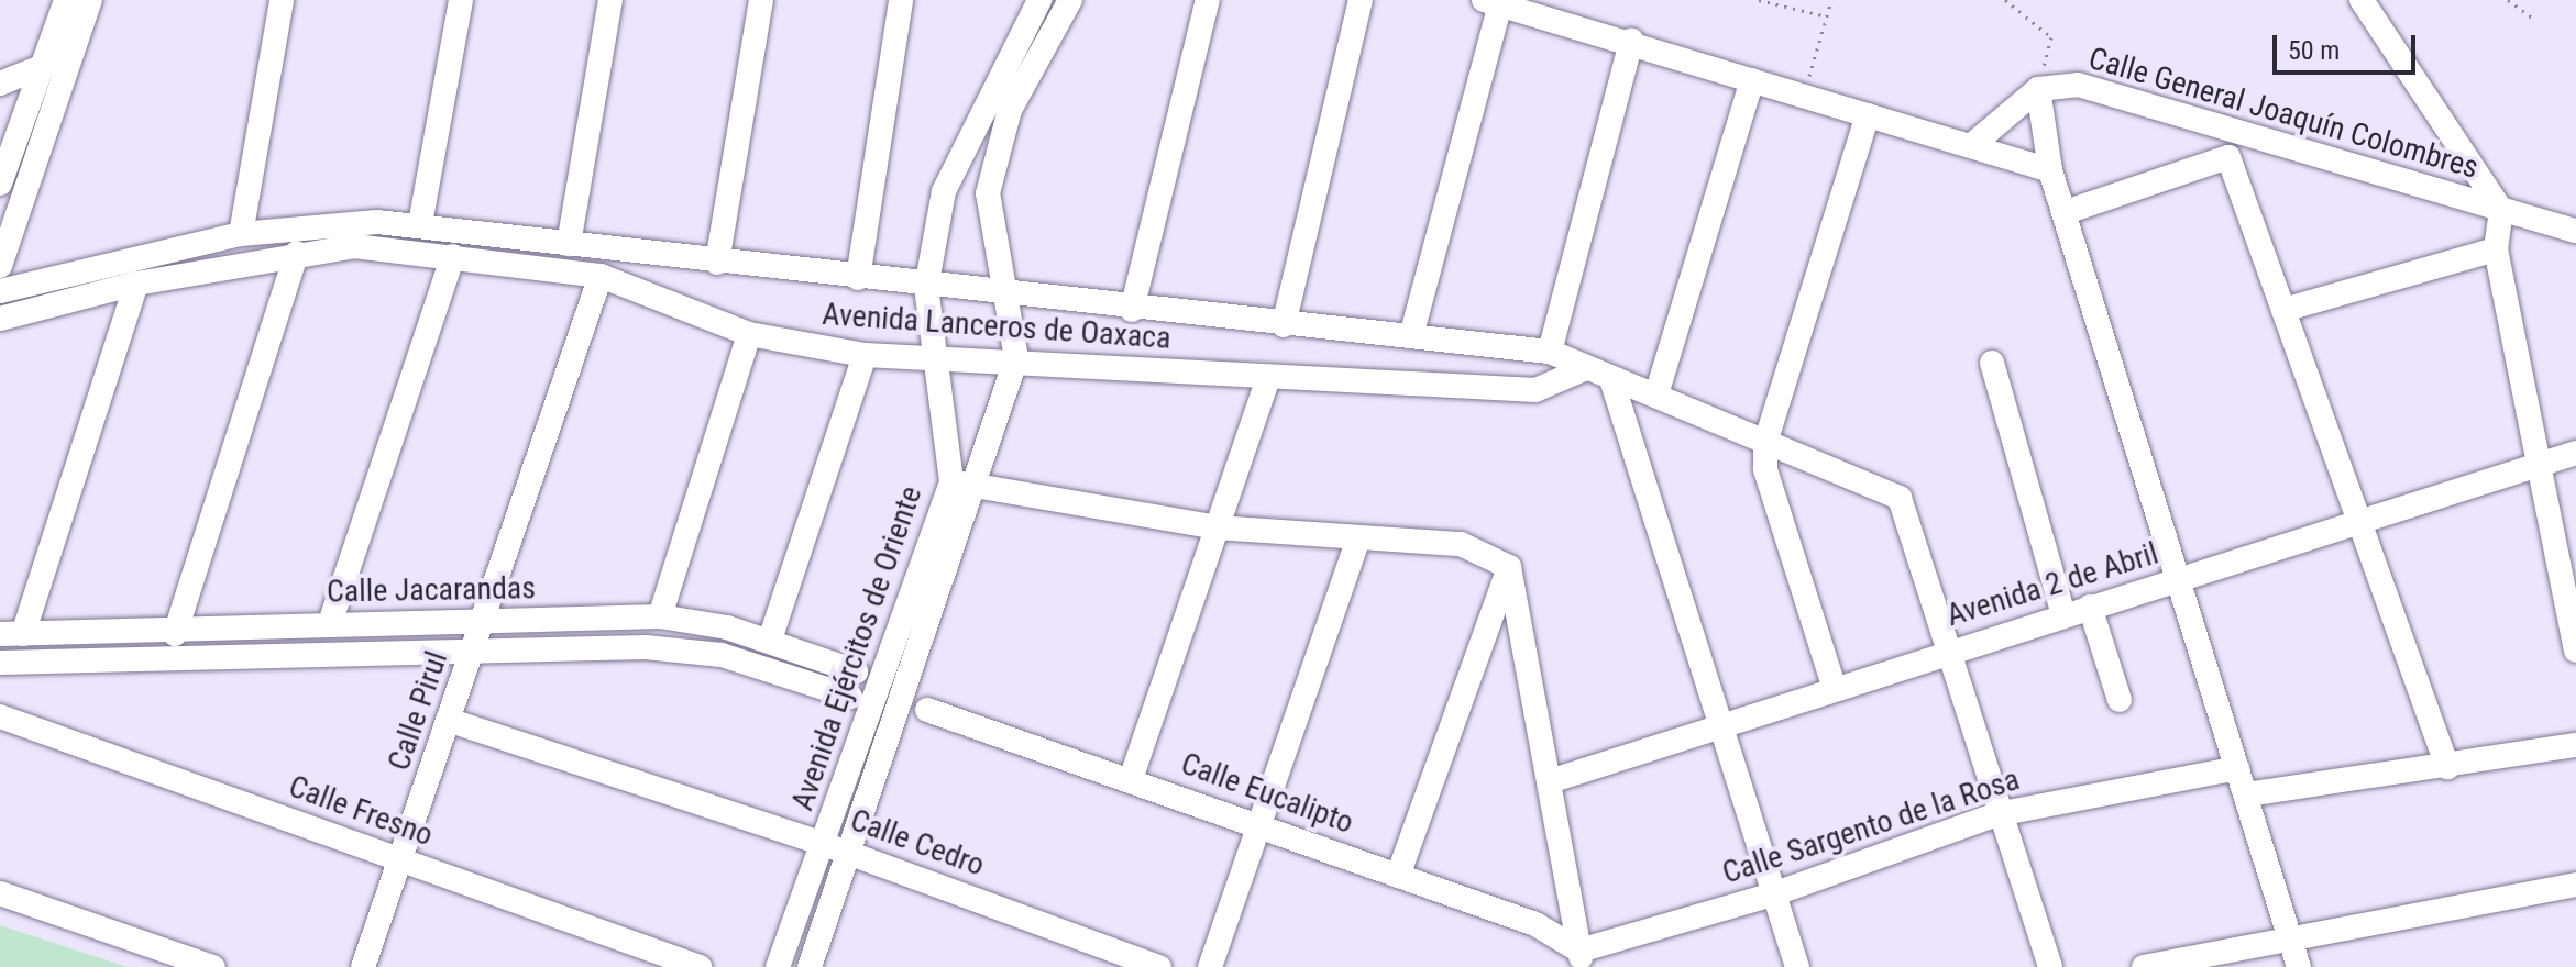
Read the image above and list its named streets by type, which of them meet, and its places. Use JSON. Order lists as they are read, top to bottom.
{
  "streets": {
    "street": [
      "Calle General Joaquín Colombres",
      "Avenida Lanceros de Oaxaca",
      "Avenida 2 de Abril",
      "Calle Jacarandas",
      "Avenida Ejércitos de Oriente",
      "Calle Pirul",
      "Calle Eucalipto",
      "Calle Fresno",
      "Calle Sargento de la Rosa",
      "Calle Cedro"
    ]
  },
  "crossings": [
    ["Avenida Lanceros de Oaxaca", "Avenida 2 de Abril"],
    ["Avenida Lanceros de Oaxaca", "Avenida Ejércitos de Oriente"],
    ["Avenida Lanceros de Oaxaca", "Calle Pirul"],
    ["Calle Jacarandas", "Calle Pirul"],
    ["Avenida Ejércitos de Oriente", "Calle Cedro"],
    ["Calle Pirul", "Calle Fresno"],
    ["Calle Pirul", "Calle Cedro"],
    ["Calle Eucalipto", "Calle Sargento de la Rosa"]
  ],
  "scale_bar": "50 m"
}
